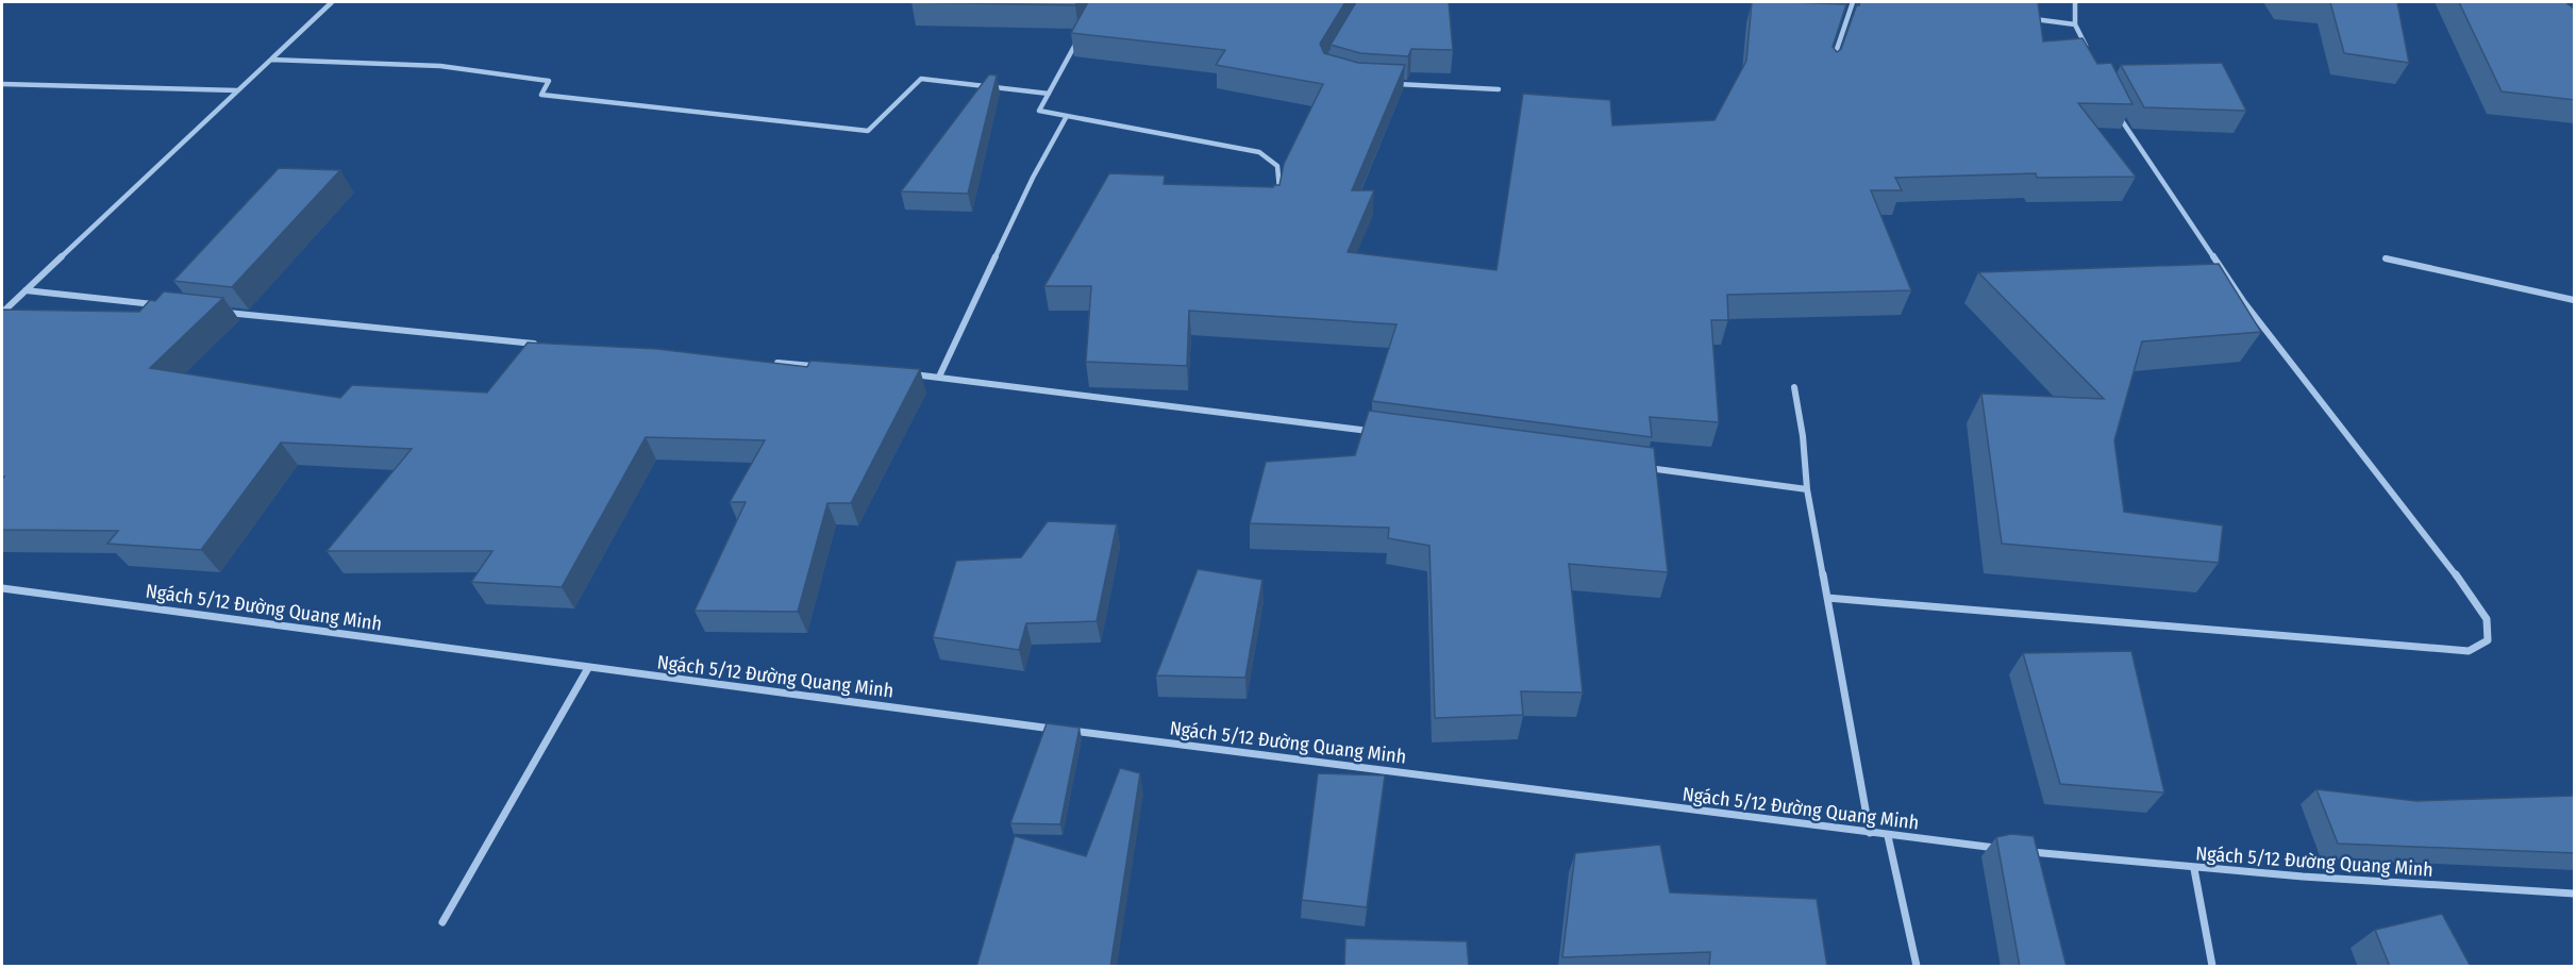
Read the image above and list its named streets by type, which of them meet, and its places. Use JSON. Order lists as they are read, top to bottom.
{
  "streets": {
    "street": ["Ngách 5/12 Đường Quang Minh"]
  }
}
